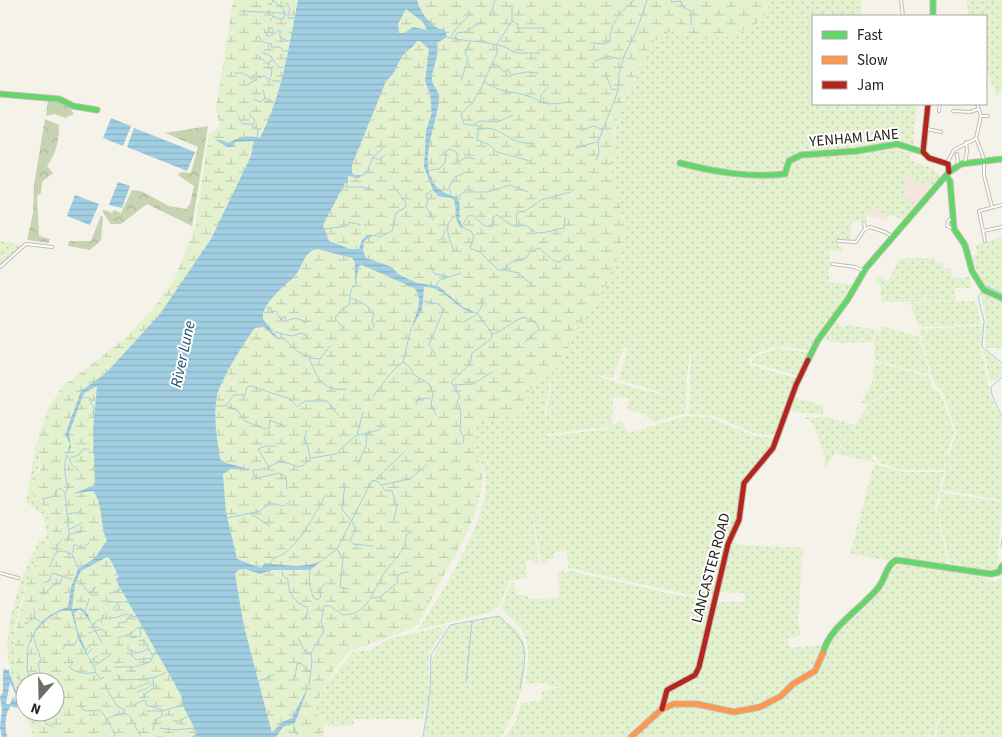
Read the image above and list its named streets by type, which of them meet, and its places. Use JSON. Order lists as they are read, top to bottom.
{
  "streets": {
    "street": ["YENHAM LANE", "LANCASTER ROAD"]
  },
  "water": ["River Lune"],
  "legend": ["Fast", "Slow", "Jam"],
  "north": "bottom"
}
